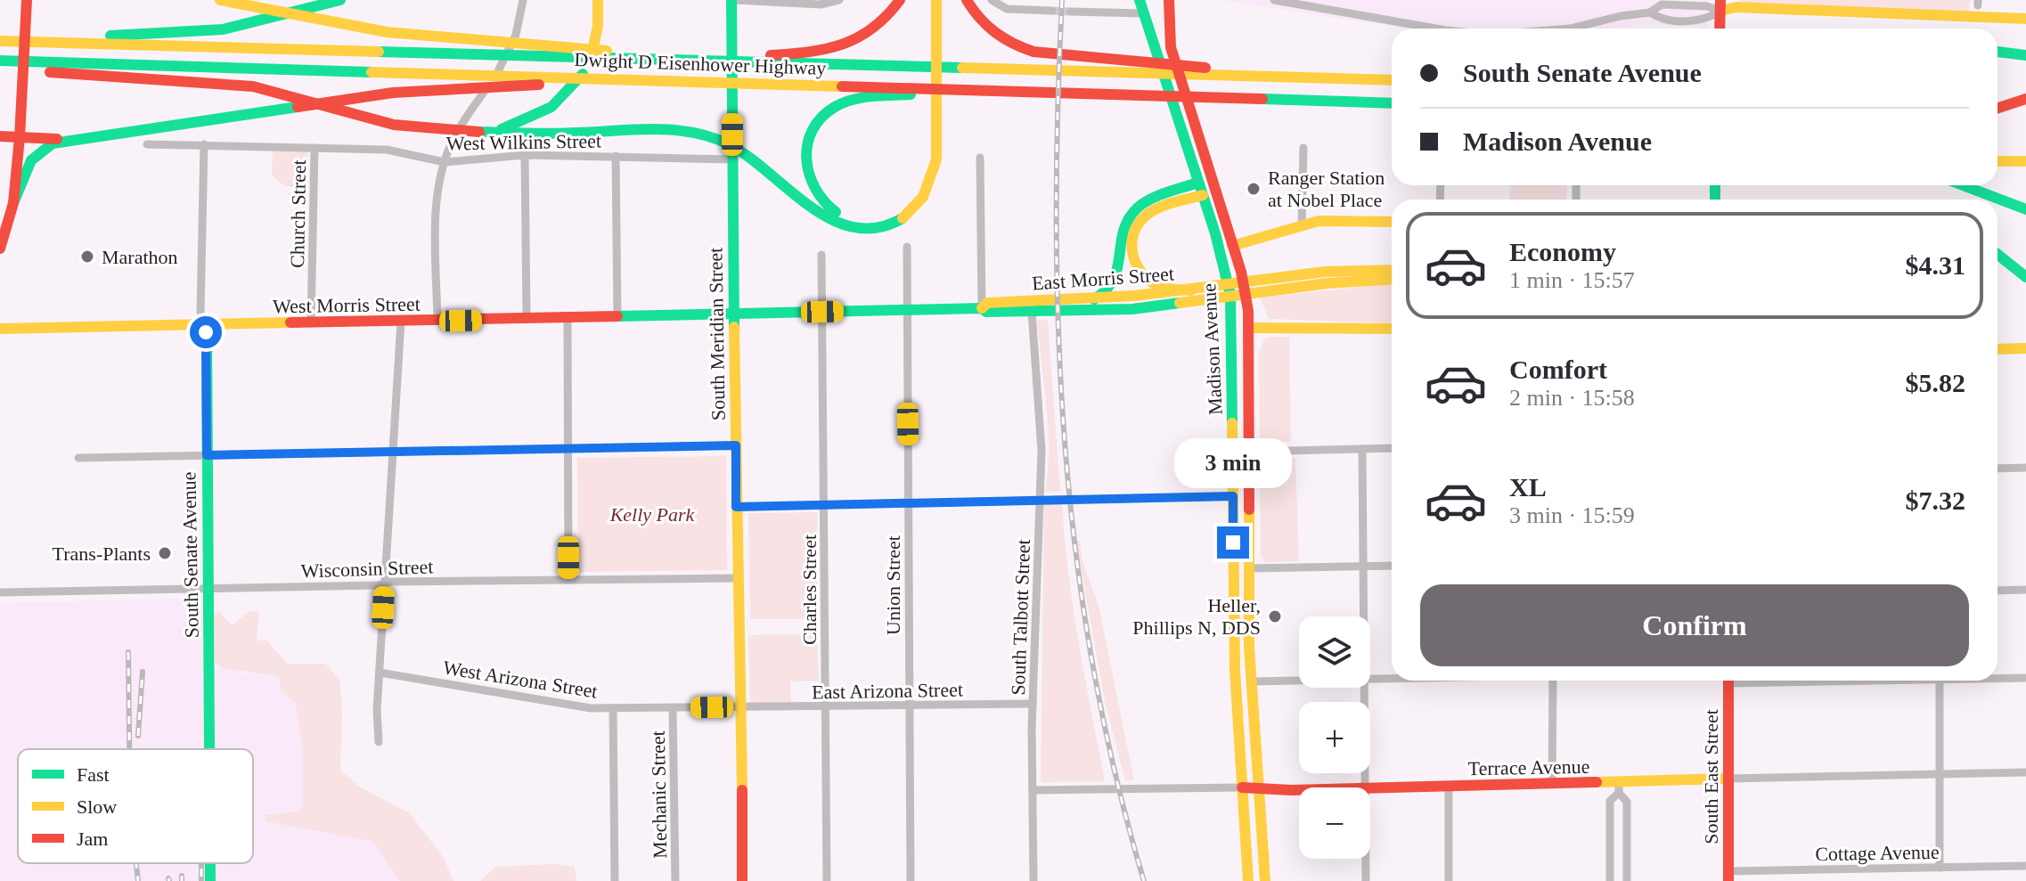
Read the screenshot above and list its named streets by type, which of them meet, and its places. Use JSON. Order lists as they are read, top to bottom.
{
  "streets": {
    "main road": [
      "Dwight D Eisenhower Highway",
      "East Morris Street",
      "West Morris Street",
      "South Meridian Street",
      "Madison Avenue",
      "South Senate Avenue",
      "Terrace Avenue",
      "South East Street"
    ],
    "street": [
      "West Wilkins Street",
      "Church Street",
      "Wisconsin Street",
      "Union Street",
      "Charles Street",
      "South Talbott Street",
      "West Arizona Street",
      "East Arizona Street",
      "Mechanic Street",
      "Cottage Avenue"
    ]
  },
  "crossings": [
    ["West Wilkins Street", "Church Street"],
    ["West Wilkins Street", "South Meridian Street"],
    ["West Wilkins Street", "South Senate Avenue"],
    ["Church Street", "West Morris Street"],
    ["East Morris Street", "West Morris Street"],
    ["East Morris Street", "South Meridian Street"],
    ["East Morris Street", "Union Street"],
    ["East Morris Street", "Charles Street"],
    ["East Morris Street", "South Talbott Street"],
    ["West Morris Street", "South Meridian Street"],
    ["West Morris Street", "South Senate Avenue"],
    ["South Meridian Street", "Wisconsin Street"],
    ["South Meridian Street", "West Arizona Street"],
    ["South Meridian Street", "East Arizona Street"],
    ["Madison Avenue", "Terrace Avenue"],
    ["South Senate Avenue", "Wisconsin Street"],
    ["Union Street", "East Arizona Street"],
    ["Charles Street", "East Arizona Street"],
    ["South Talbott Street", "East Arizona Street"],
    ["South Talbott Street", "Terrace Avenue"],
    ["West Arizona Street", "East Arizona Street"],
    ["West Arizona Street", "Mechanic Street"],
    ["Terrace Avenue", "South East Street"],
    ["South East Street", "Cottage Avenue"]
  ],
  "parks": ["Kelly Park"],
  "places": [
    "Ranger Station at Nobel Place",
    "Marathon",
    "Trans-Plants",
    "Heller, Phillips N, DDS"
  ],
  "legend": ["Fast", "Slow", "Jam"],
  "page": {
    "banner": ["South Senate Avenue", "Madison Avenue"],
    "list": [
      {
        "name": "Economy",
        "note": "1 min · 15:57",
        "value": "$4.31"
      },
      {
        "name": "Comfort",
        "note": "2 min · 15:58",
        "value": "$5.82"
      },
      {
        "name": "XL",
        "note": "3 min · 15:59",
        "value": "$7.32"
      }
    ],
    "bubble": "3 min",
    "buttons": "Confirm",
    "map_buttons": ["+", "−"]
  }
}
